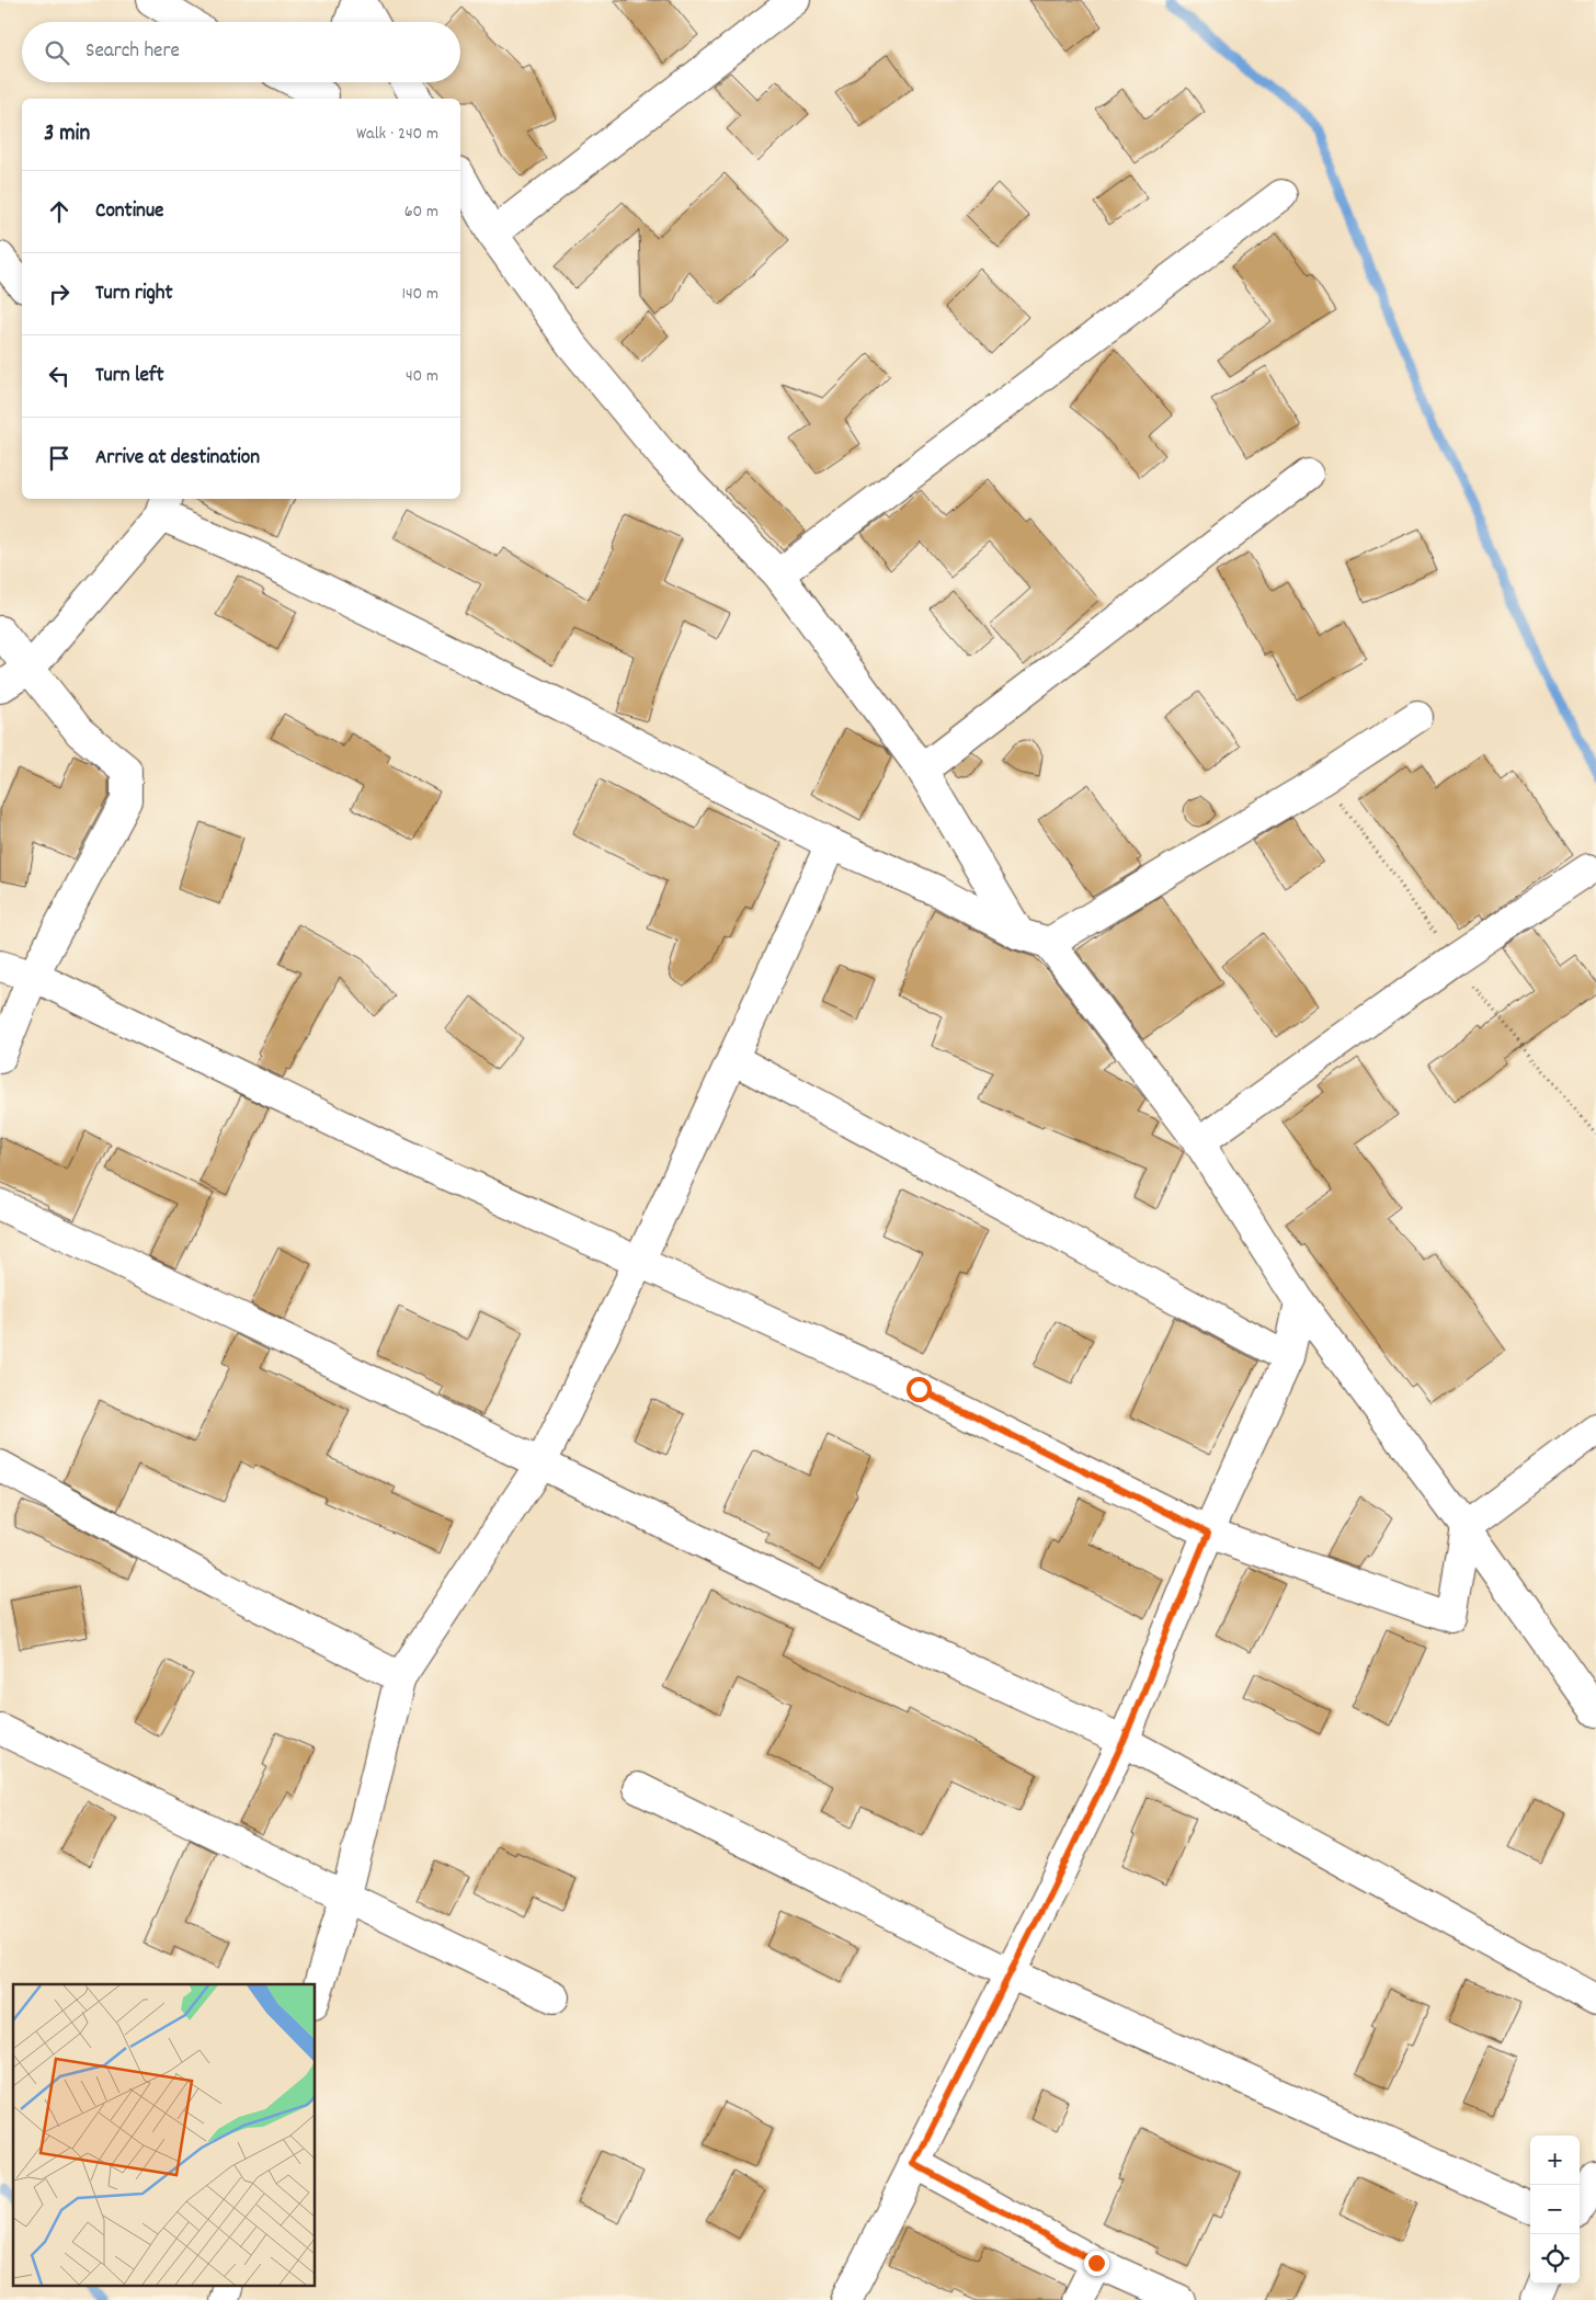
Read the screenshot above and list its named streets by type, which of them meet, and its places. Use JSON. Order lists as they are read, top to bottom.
{
  "page": {
    "search": "Search here",
    "heading": ["3 min", "Walk · 240 m"],
    "list": [
      ["Continue", "60 m"],
      ["Turn right", "140 m"],
      ["Turn left", "40 m"],
      "Arrive at destination"
    ],
    "map_buttons": ["+", "−"]
  }
}
